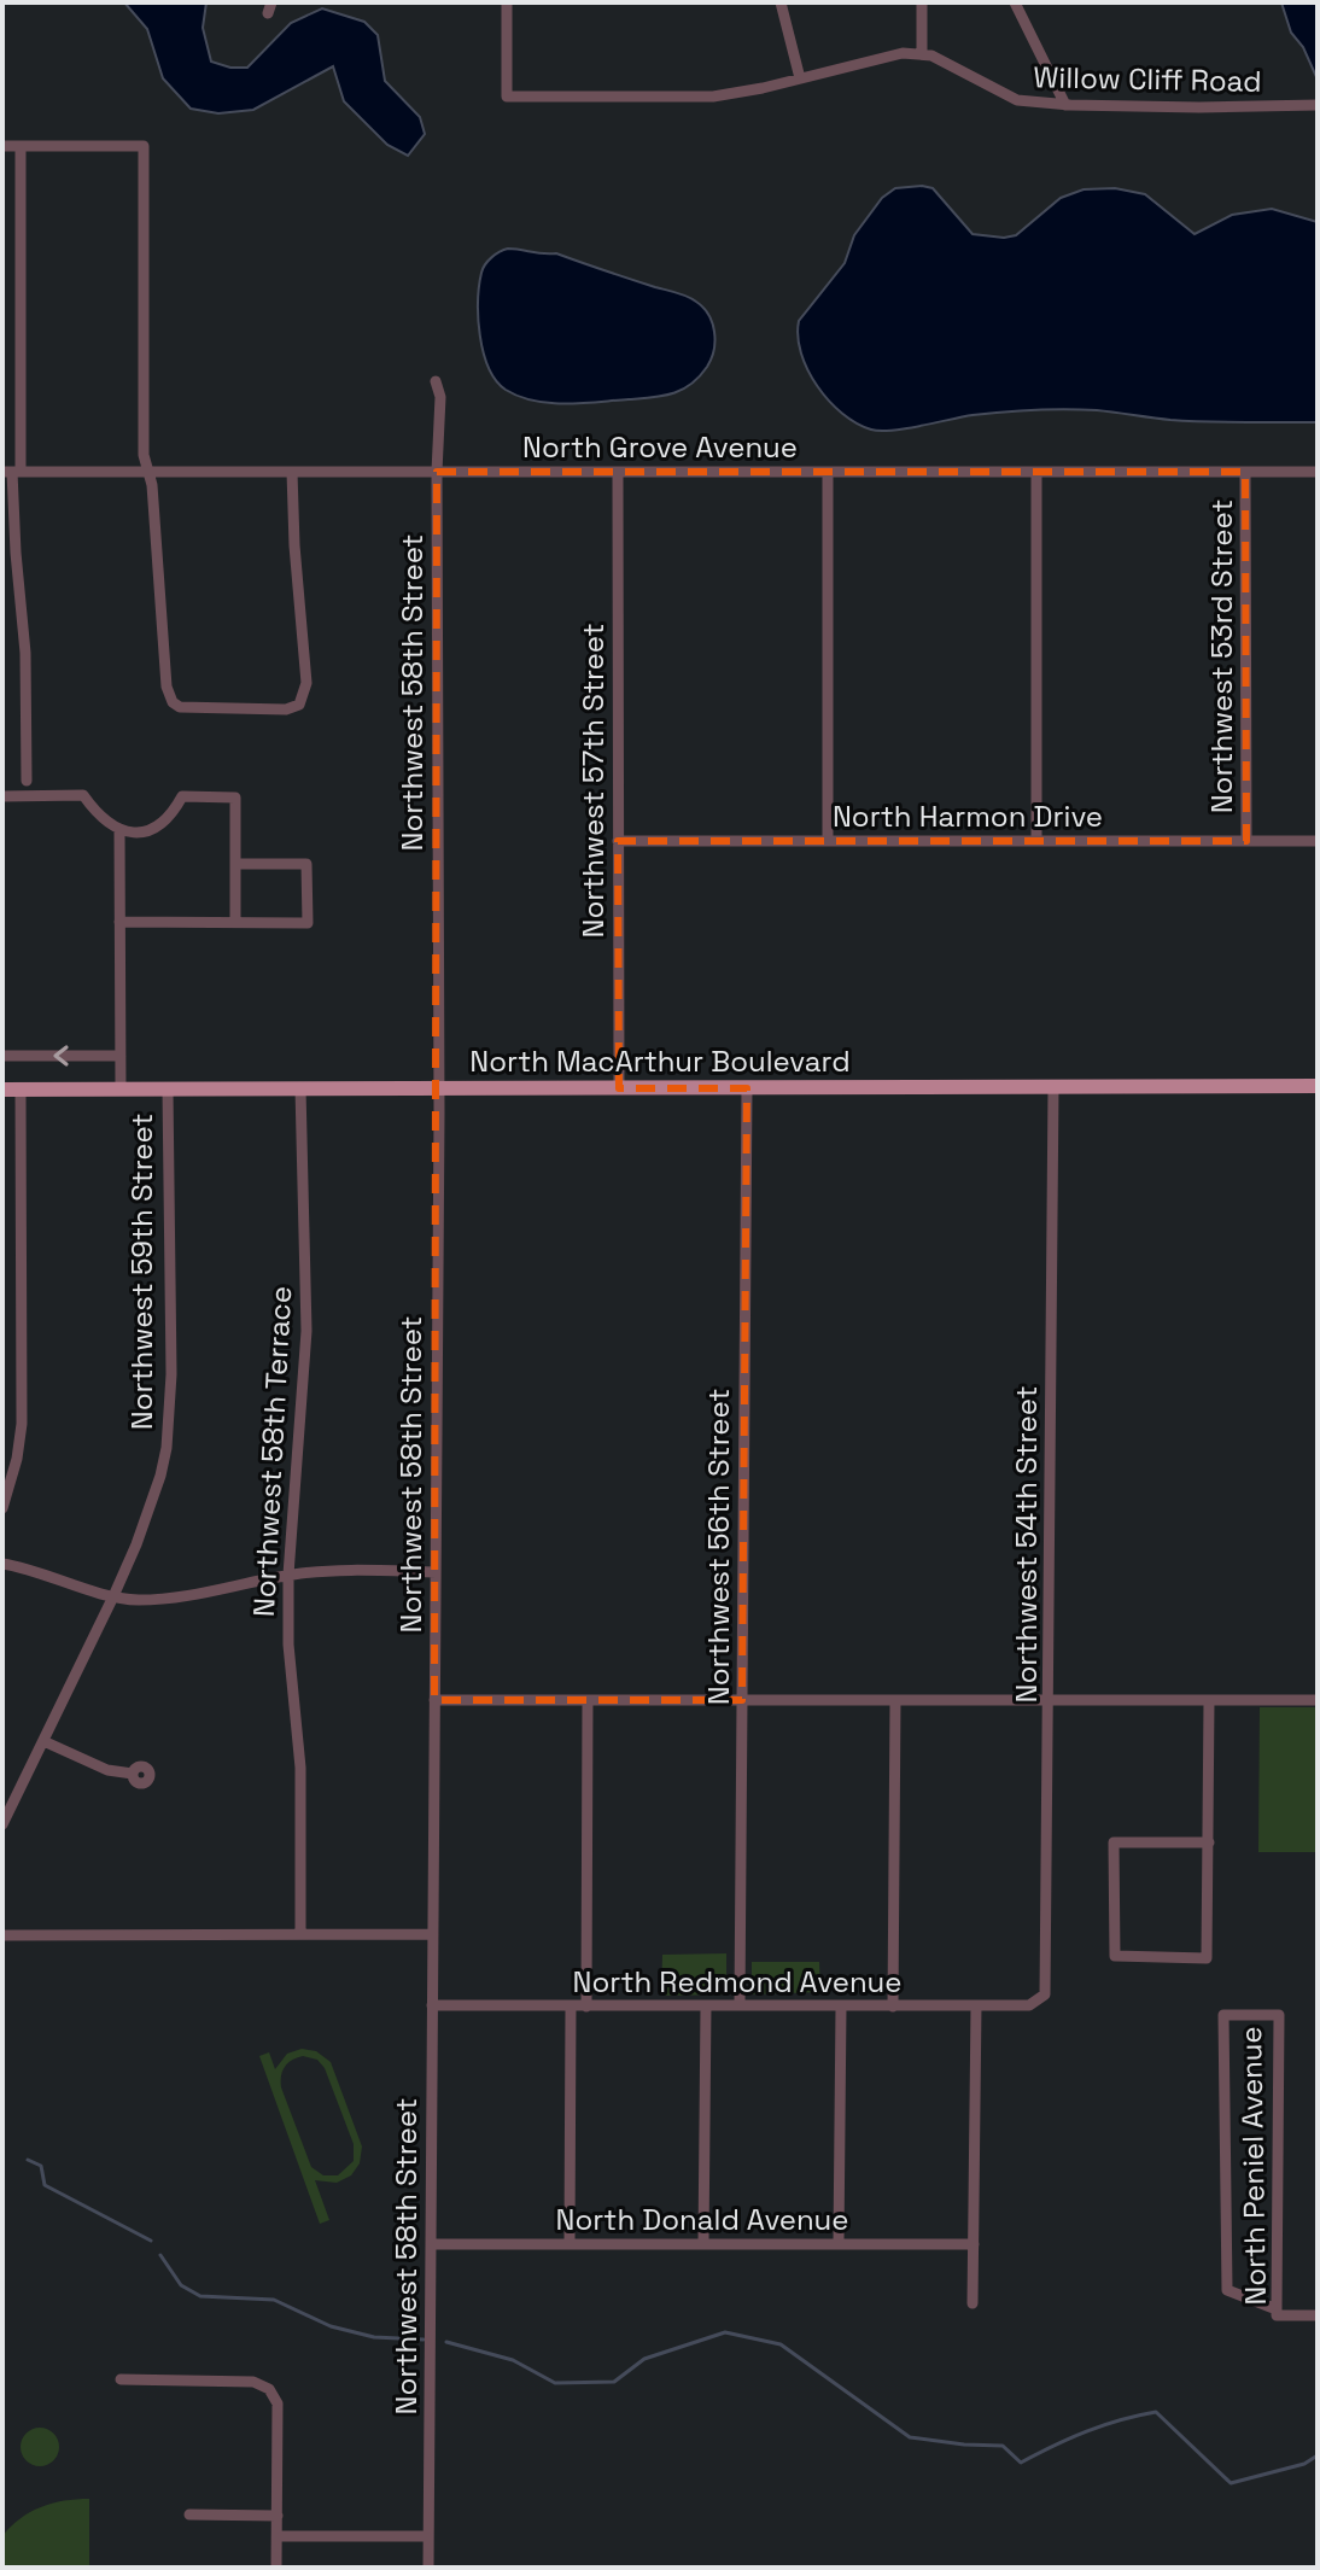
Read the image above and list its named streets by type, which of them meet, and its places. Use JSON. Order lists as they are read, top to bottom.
{
  "streets": {
    "main road": ["North MacArthur Boulevard"],
    "street": [
      "Willow Cliff Road",
      "North Grove Avenue",
      "Northwest 53rd Street",
      "Northwest 58th Street",
      "Northwest 57th Street",
      "North Harmon Drive",
      "Northwest 59th Street",
      "Northwest 58th Terrace",
      "Northwest 54th Street",
      "Northwest 56th Street",
      "North Redmond Avenue",
      "North Peniel Avenue",
      "North Donald Avenue"
    ]
  },
  "crossings": [
    ["North Grove Avenue", "Northwest 53rd Street"],
    ["North Grove Avenue", "Northwest 58th Street"],
    ["North Grove Avenue", "Northwest 57th Street"],
    ["Northwest 53rd Street", "North Harmon Drive"],
    ["Northwest 58th Street", "North MacArthur Boulevard"],
    ["Northwest 58th Street", "North Redmond Avenue"],
    ["Northwest 58th Street", "North Donald Avenue"],
    ["Northwest 57th Street", "North Harmon Drive"],
    ["Northwest 57th Street", "North MacArthur Boulevard"],
    ["North MacArthur Boulevard", "Northwest 59th Street"],
    ["North MacArthur Boulevard", "Northwest 58th Terrace"],
    ["North MacArthur Boulevard", "Northwest 54th Street"],
    ["North MacArthur Boulevard", "Northwest 56th Street"],
    ["Northwest 54th Street", "North Redmond Avenue"],
    ["Northwest 56th Street", "North Redmond Avenue"]
  ]
}
